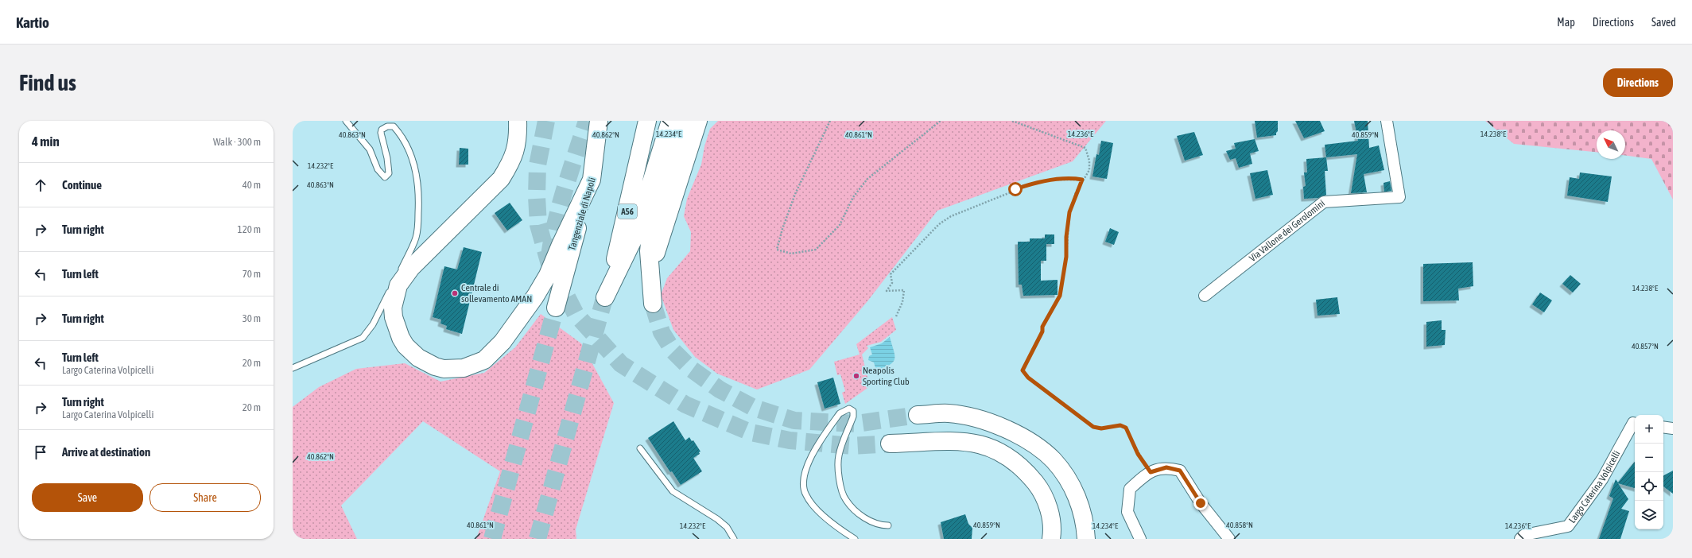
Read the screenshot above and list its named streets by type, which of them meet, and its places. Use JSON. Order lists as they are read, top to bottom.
{
  "streets": {
    "highway": ["A56", "Tangenziale di Napoli"],
    "street": ["Via Vallone dei Gerolomini", "Largo Caterina Volpicelli"]
  },
  "places": ["Centrale di sollevamento AMAN", "Neapolis Sporting Club"],
  "north": "top left",
  "page": {
    "header": "Kartio",
    "nav": ["Map", "Directions", "Saved"],
    "buttons": [
      "Directions",
      ["Save", "Share"]
    ],
    "title": "Find us",
    "heading": ["4 min", "Walk · 300 m"],
    "list": [
      ["Continue", "40 m"],
      ["Turn right", "120 m"],
      ["Turn left", "70 m"],
      ["Turn right", "30 m"],
      ["Turn left", "Largo Caterina Volpicelli", "20 m"],
      ["Turn right", "Largo Caterina Volpicelli", "20 m"],
      "Arrive at destination"
    ],
    "map_buttons": ["+", "−"]
  },
  "coordinates": [
    "14.234°E",
    "14.236°E",
    "14.238°E",
    "40.863°N",
    "40.862°N",
    "40.861°N",
    "40.859°N",
    "14.232°E",
    "40.857°N",
    "40.858°N"
  ]
}
